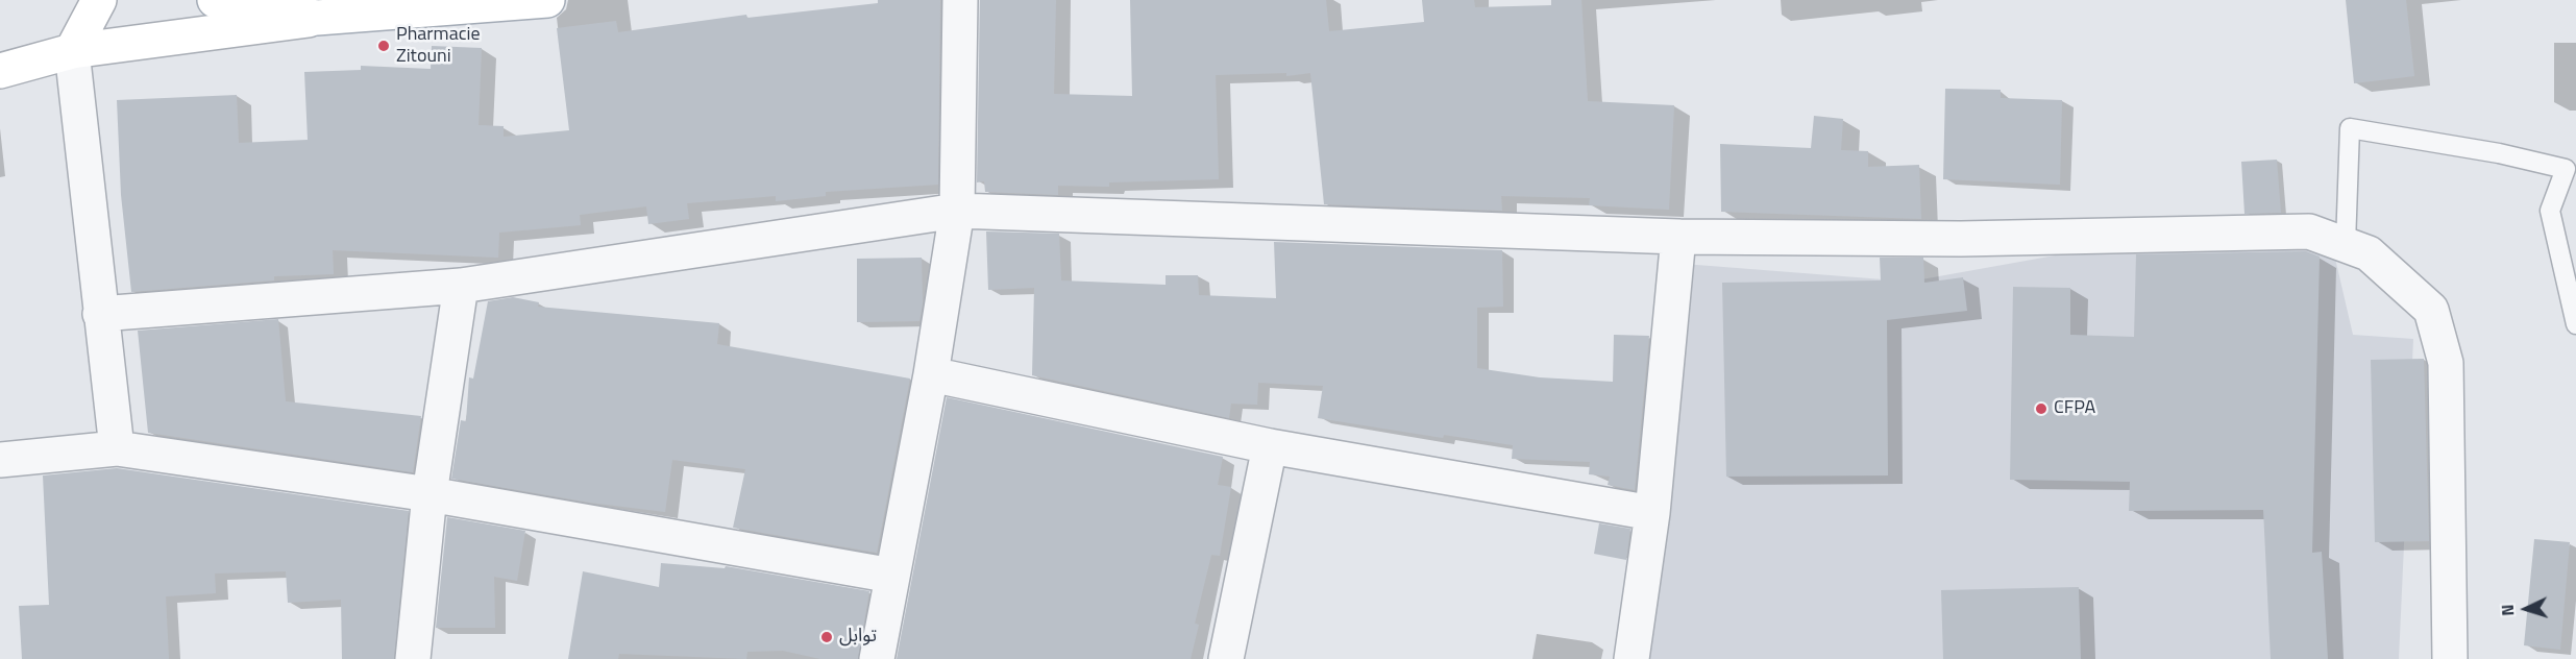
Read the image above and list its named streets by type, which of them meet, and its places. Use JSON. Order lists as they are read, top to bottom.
{
  "places": ["Pharmacie Zitouni", "CFPA", "توابل"],
  "north": "left"
}
